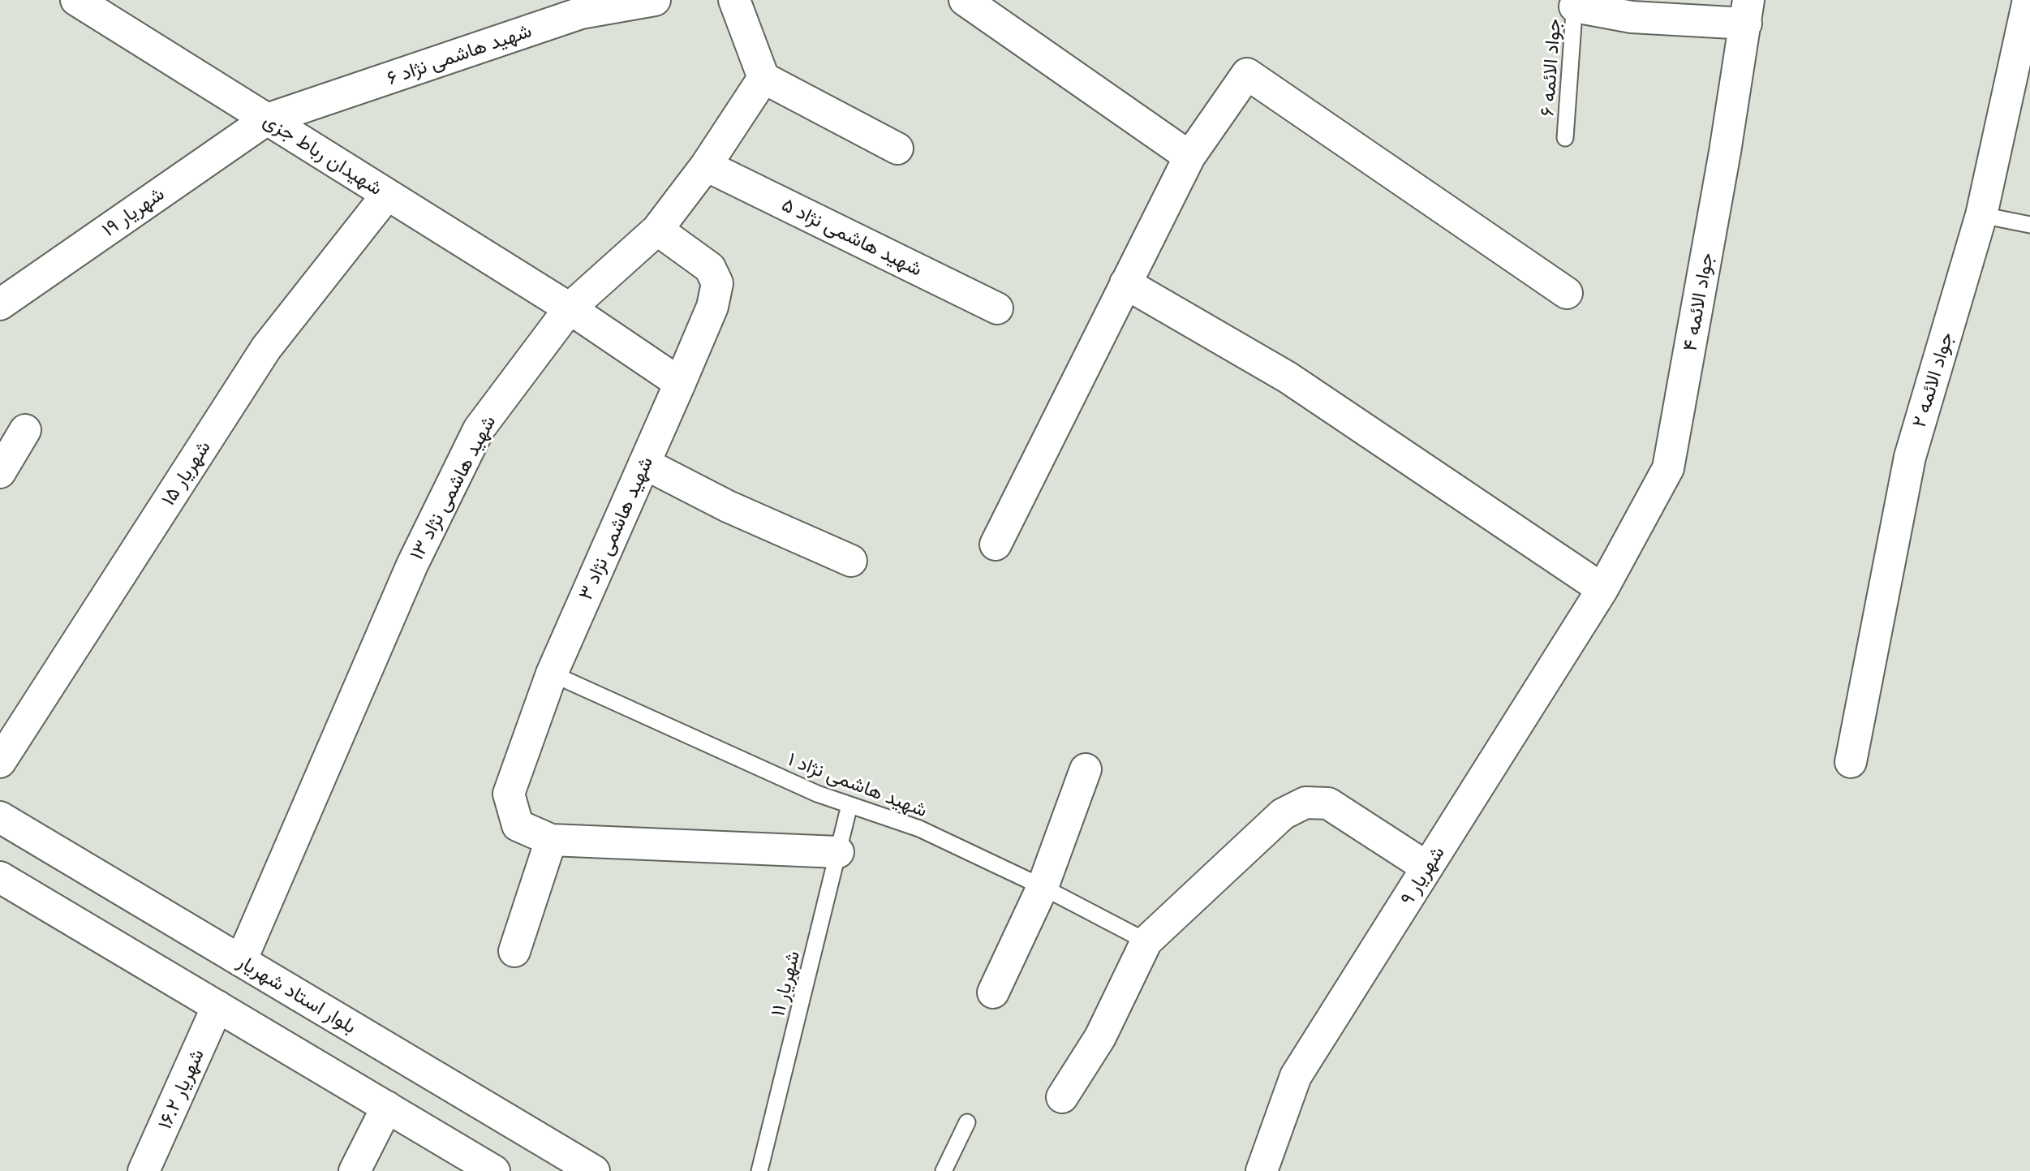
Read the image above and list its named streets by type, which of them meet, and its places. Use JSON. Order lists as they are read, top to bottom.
{
  "streets": {
    "street": [
      "شهید هاشمی نژاد ۶",
      "شهیدان رباط جزی",
      "شهریار ۱۹",
      "شهید هاشمی نژاد ۵",
      "جواد الائمه ۴",
      "جواد الائمه ۲",
      "شهریار ۱۵",
      "شهید هاشمی نژاد ۱۳",
      "شهید هاشمی نژاد ۳",
      "شهریار ۹",
      "بلوار استاد شهریار",
      "شهریار ۱۶.۲"
    ],
    "lane": ["جواد الائمه ۶", "شهید هاشمی نژاد ۱", "شهریار ۱۱"]
  },
  "crossings": [
    ["شهید هاشمی نژاد ۶", "شهیدان رباط جزی"],
    ["شهید هاشمی نژاد ۶", "شهریار ۱۹"],
    ["شهیدان رباط جزی", "شهریار ۱۹"],
    ["شهیدان رباط جزی", "شهریار ۱۵"],
    ["شهیدان رباط جزی", "شهید هاشمی نژاد ۱۳"],
    ["شهید هاشمی نژاد ۵", "شهید هاشمی نژاد ۱۳"],
    ["جواد الائمه ۴", "شهریار ۹"],
    ["شهید هاشمی نژاد ۱۳", "شهید هاشمی نژاد ۳"],
    ["شهید هاشمی نژاد ۱۳", "بلوار استاد شهریار"],
    ["شهید هاشمی نژاد ۳", "شهید هاشمی نژاد ۱"],
    ["شهید هاشمی نژاد ۱", "شهریار ۱۱"]
  ]
}
